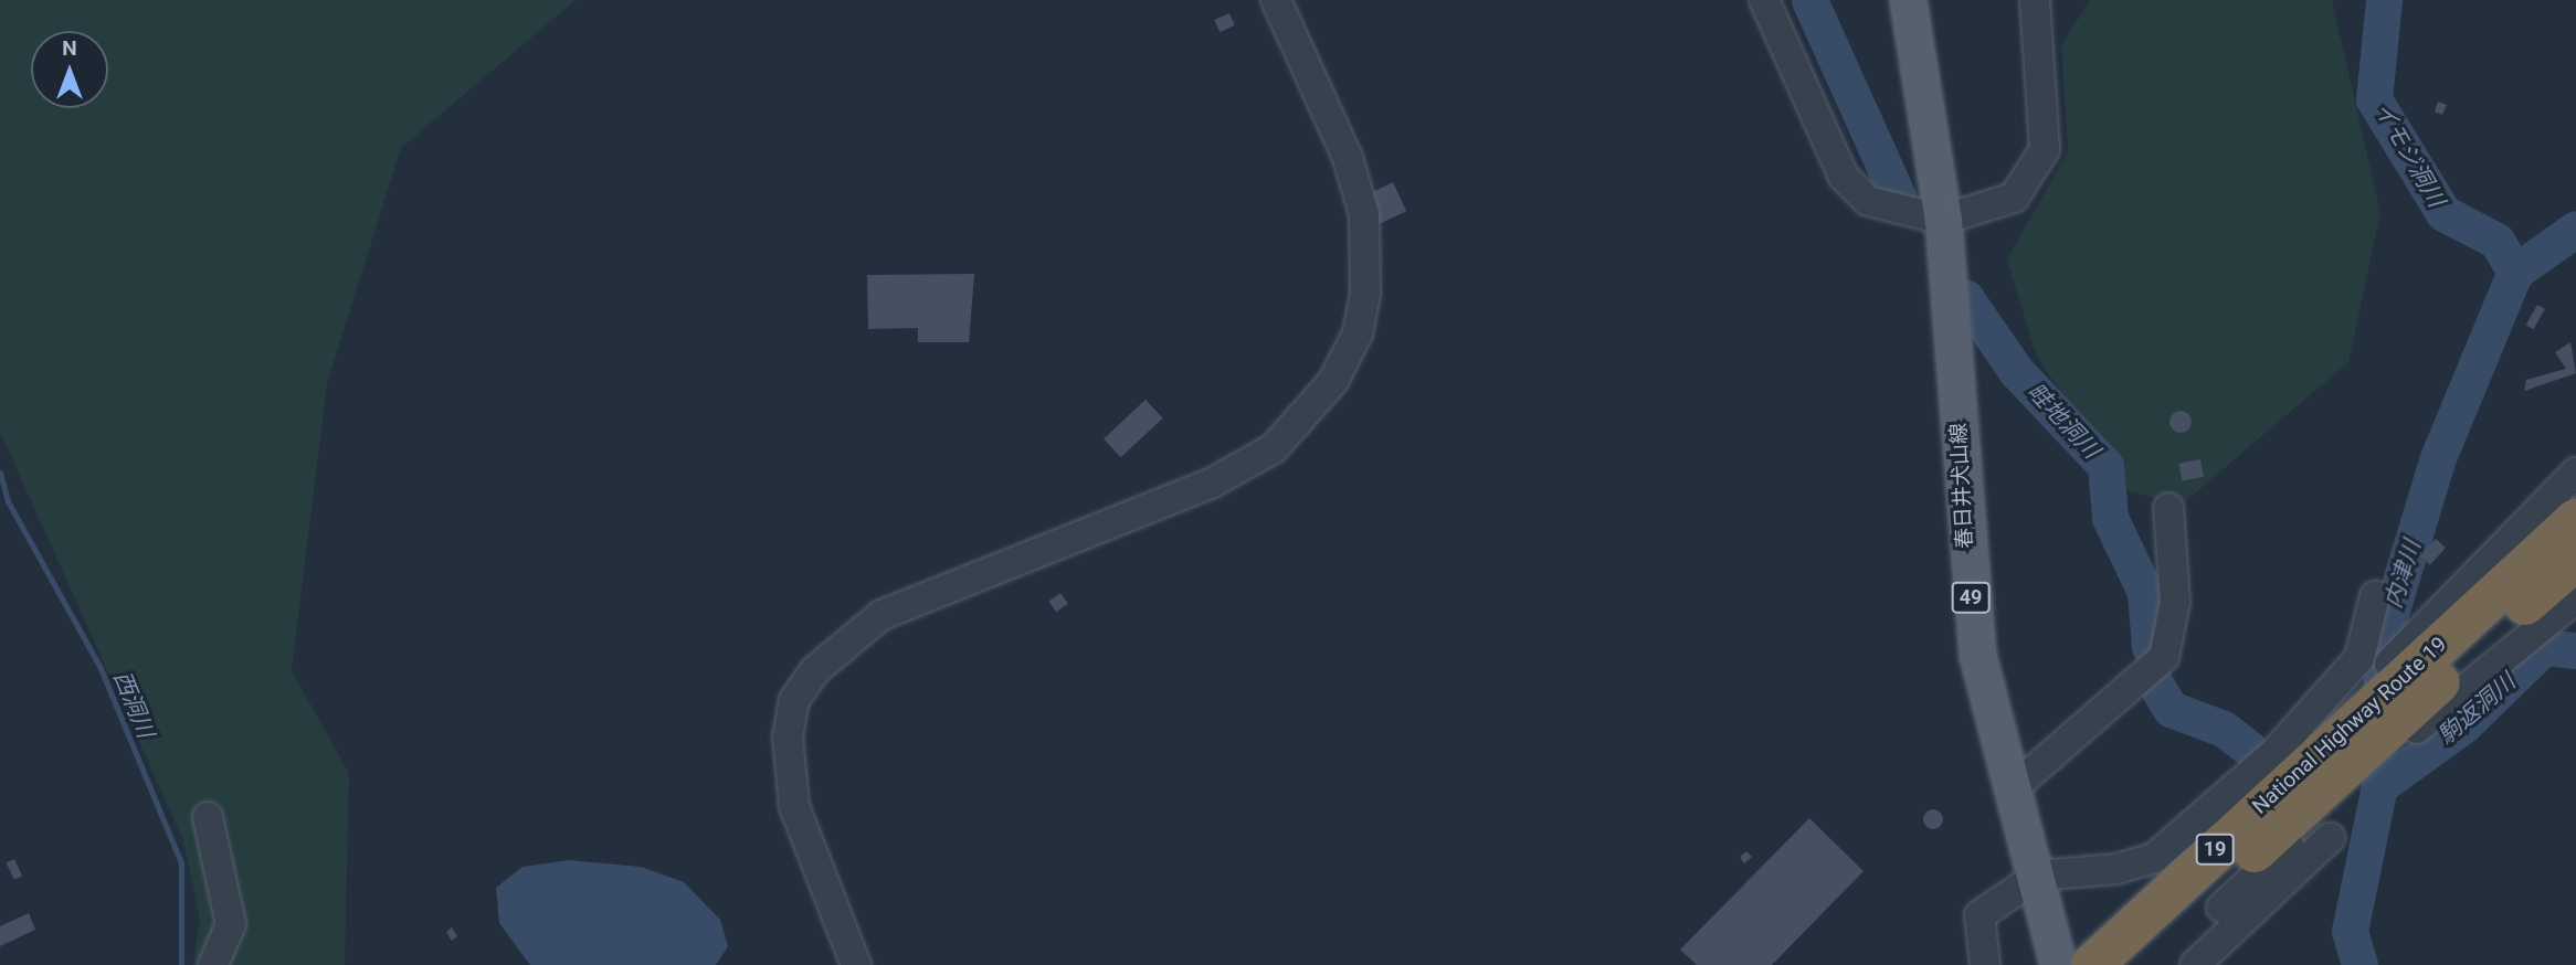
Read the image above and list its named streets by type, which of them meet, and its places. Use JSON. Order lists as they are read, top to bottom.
{
  "streets": {
    "highway": ["National Highway Route 19", "19"],
    "main road": ["春日井犬山線", "49"]
  },
  "water": [
    "イモジ洞川",
    "畦地洞川",
    "内津川",
    "西洞川",
    "駒返洞川"
  ],
  "north": "top"
}
